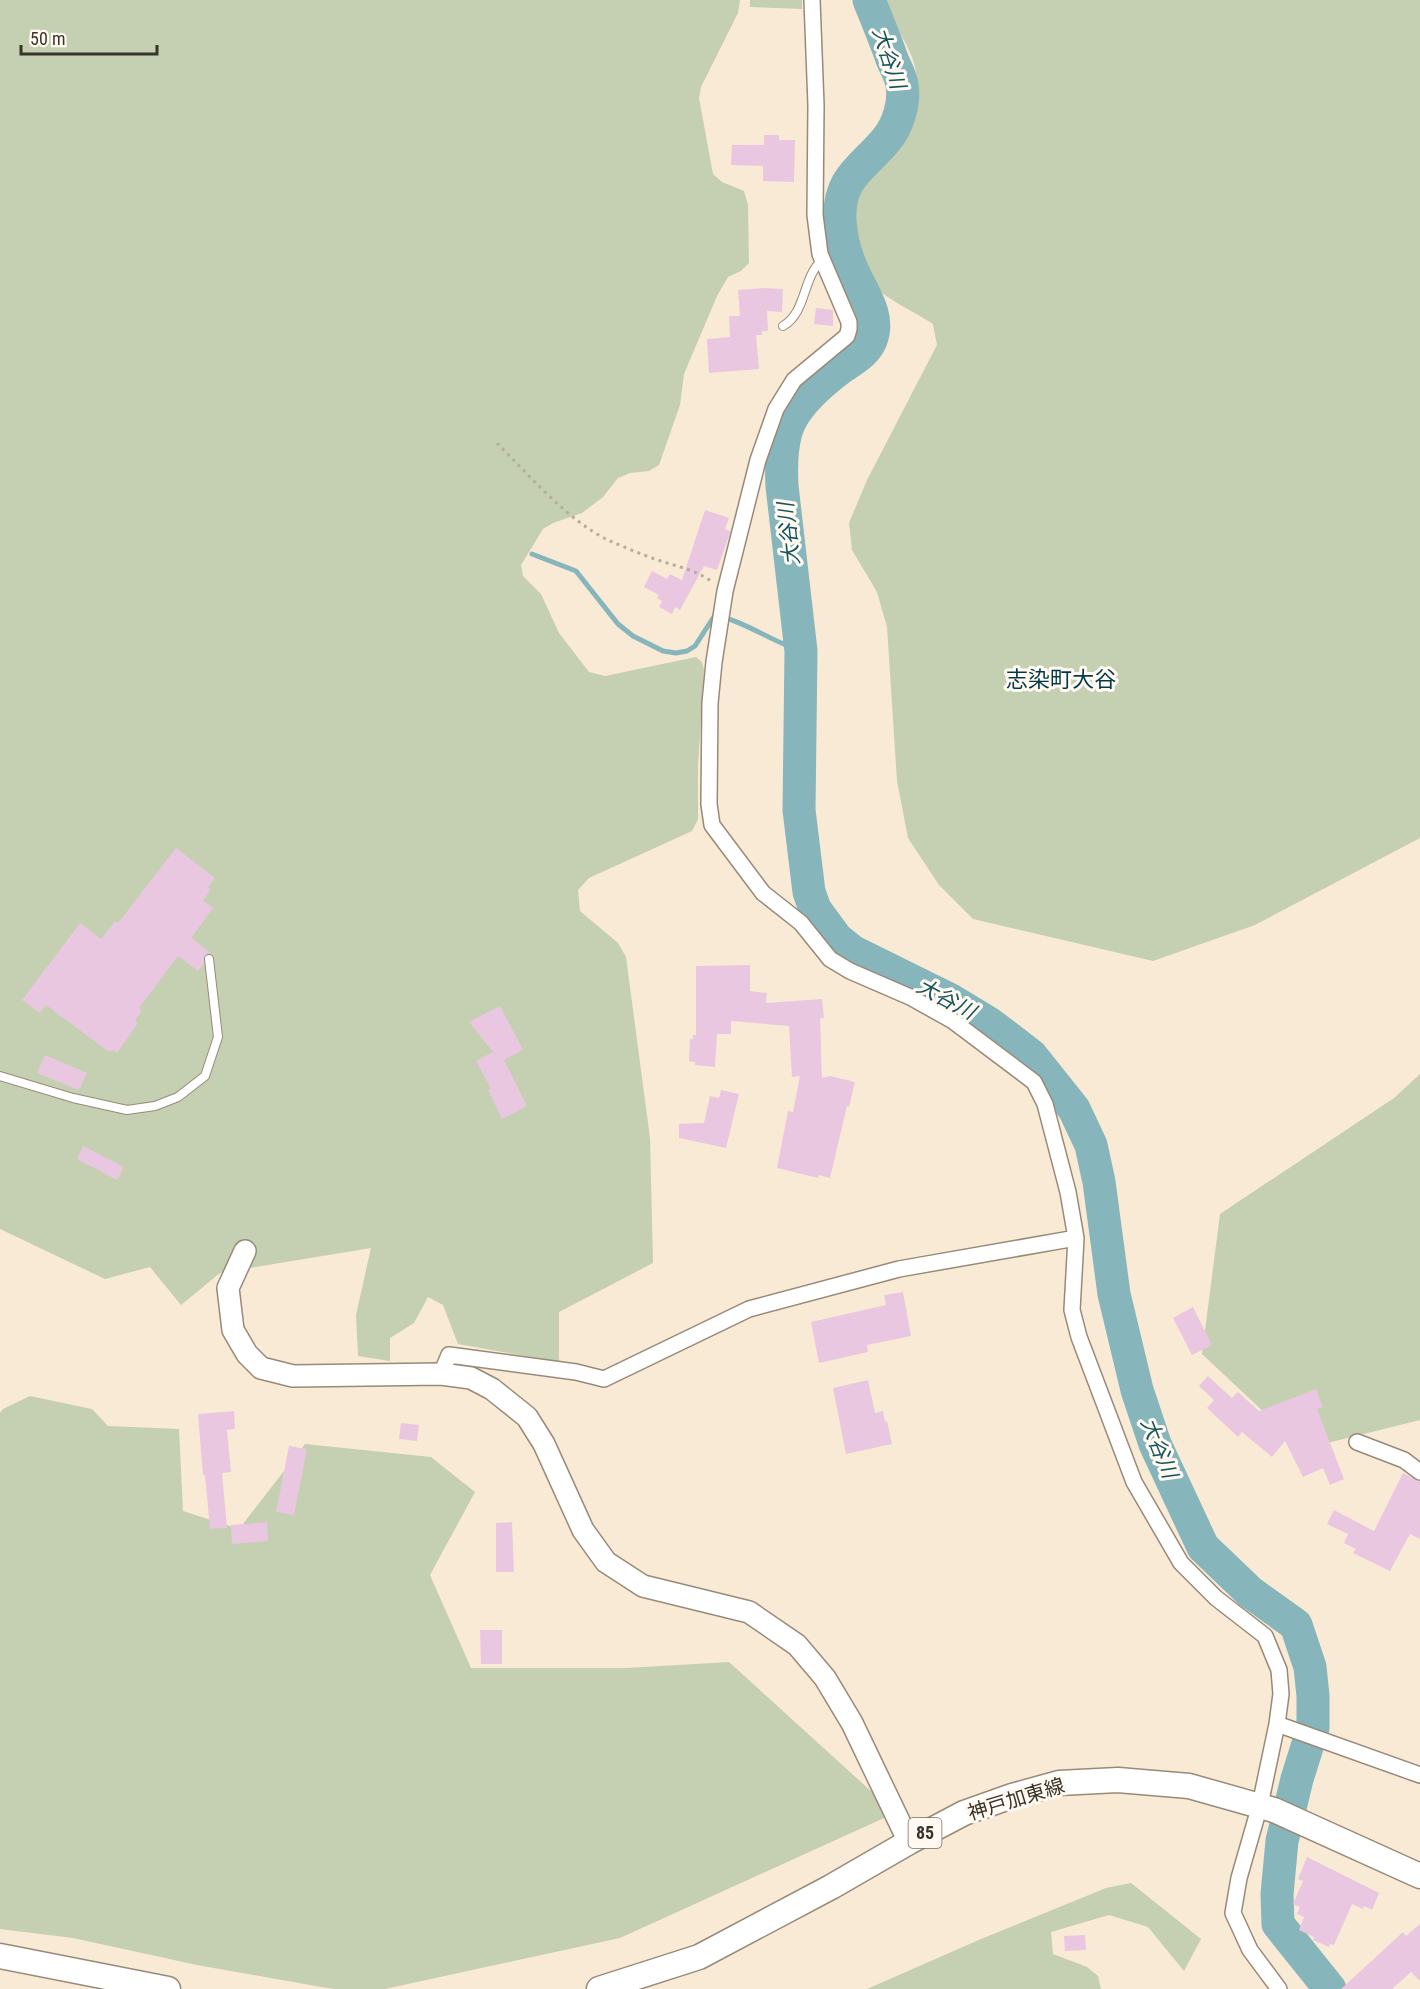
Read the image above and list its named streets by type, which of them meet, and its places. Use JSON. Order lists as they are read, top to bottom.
{
  "streets": {
    "main road": ["神戸加東線", "85"]
  },
  "districts": ["志染町大谷"],
  "water": ["大谷川"],
  "scale_bar": "50 m"
}
